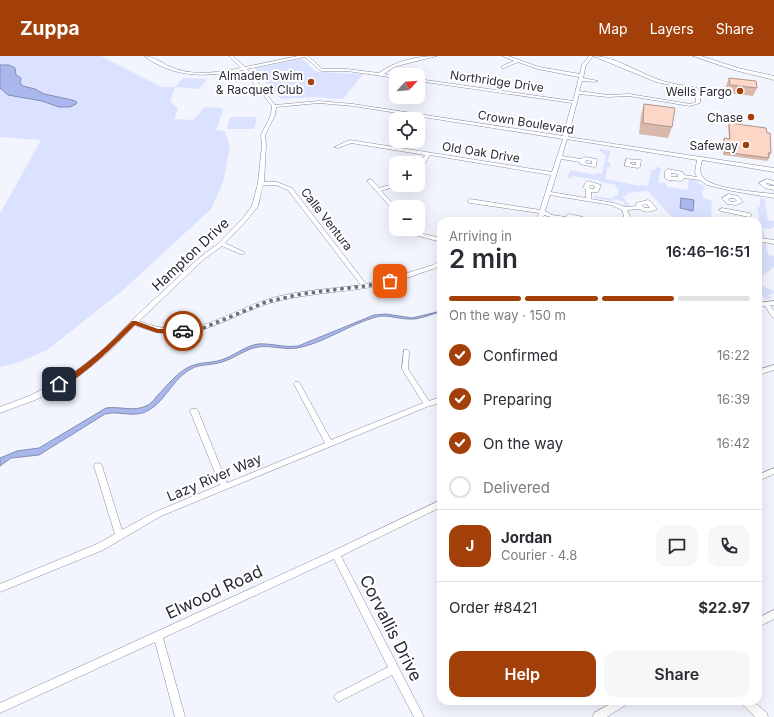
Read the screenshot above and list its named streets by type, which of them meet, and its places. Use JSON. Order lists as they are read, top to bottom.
{
  "streets": {
    "street": [
      "Northridge Drive",
      "Crown Boulevard",
      "Old Oak Drive",
      "Calle Ventura",
      "Hampton Drive",
      "Lazy River Way",
      "Elwood Road",
      "Corvallis Drive"
    ]
  },
  "crossings": [
    ["Crown Boulevard", "Hampton Drive"],
    ["Calle Ventura", "Hampton Drive"],
    ["Elwood Road", "Corvallis Drive"]
  ],
  "places": [
    "Almaden Swim & Racquet Club",
    "Wells Fargo",
    "Chase",
    "Safeway"
  ],
  "north": "top right",
  "page": {
    "header": "Zuppa",
    "nav": ["Map", "Layers", "Share"],
    "map_buttons": ["+", "−"],
    "heading": ["2 min", "Arriving in", "16:46–16:51"],
    "panel": [
      "Jordan",
      "Courier · 4.8",
      "Order #8421",
      "$22.97"
    ],
    "bar": "On the way · 150 m",
    "list": [
      ["Confirmed", "16:22"],
      ["Preparing", "16:39"],
      ["On the way", "16:42"],
      "Delivered"
    ],
    "round": "J",
    "buttons": ["Help", "Share"]
  }
}
